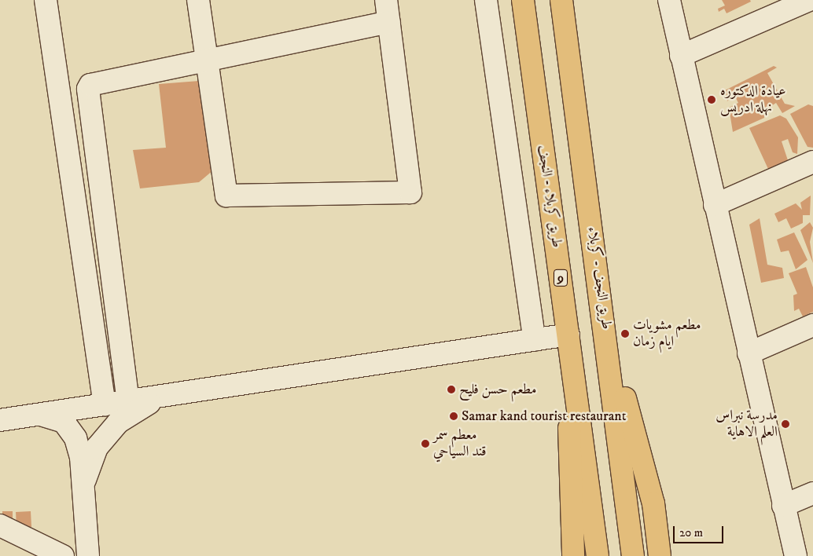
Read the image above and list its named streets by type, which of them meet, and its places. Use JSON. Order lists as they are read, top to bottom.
{
  "streets": {
    "highway": ["طريق کربلاء - النجف", "9", "طريق النجف - کربلاء"]
  },
  "places": [
    "عيادة الدكتوره نهلة ادريس",
    "مطعم مشويات ايام زمان",
    "مطعم حسن فليح",
    "Samar kand tourist restaurant",
    "مدرسة نبراس العلم الاهاية",
    "معطم سمر قند السياحي"
  ],
  "scale_bar": "20 m"
}
